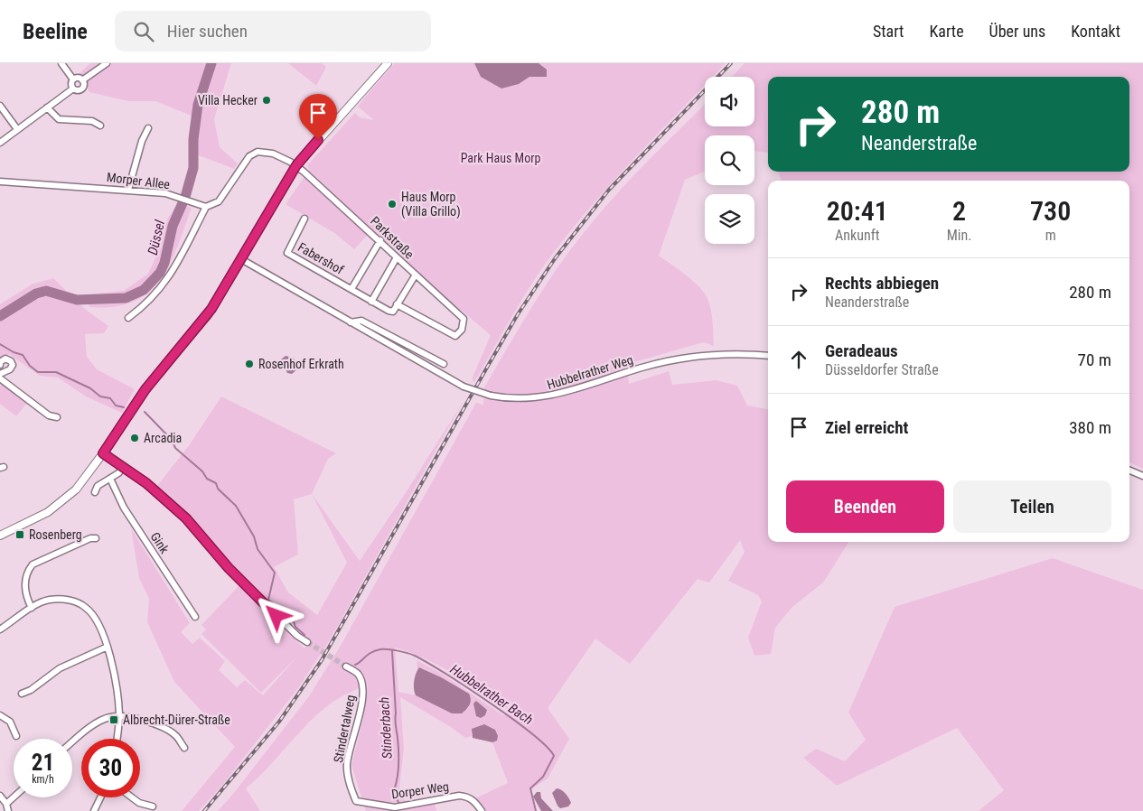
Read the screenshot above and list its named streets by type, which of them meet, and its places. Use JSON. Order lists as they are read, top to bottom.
{
  "streets": {
    "street": [
      "Morper Allee",
      "Parkstraße",
      "Fabershof",
      "Hubbelrather Weg",
      "Gink",
      "Stindertalweg",
      "Dorper Weg"
    ]
  },
  "crossings": [
    ["Parkstraße", "Fabershof"],
    ["Stindertalweg", "Dorper Weg"]
  ],
  "water": ["Düssel", "Hubbelrather Bach", "Stinderbach"],
  "parks": ["Park Haus Morp"],
  "places": {
    "other": [
      "Villa Hecker",
      "Haus Morp (Villa Grillo)",
      "Rosenhof Erkrath",
      "Arcadia"
    ],
    "transit": ["Rosenberg", "Albrecht-Dürer-Straße"]
  },
  "page": {
    "header": "Beeline",
    "search": "Hier suchen",
    "nav": [
      "Start",
      "Karte",
      "Über uns",
      "Kontakt"
    ],
    "turn": ["280 m", "Neanderstraße"],
    "eta": [
      "20:41",
      "Ankunft",
      "2",
      "Min.",
      "730",
      "m"
    ],
    "list": [
      {
        "name": "Rechts abbiegen",
        "note": "Neanderstraße",
        "value": "280 m"
      },
      {
        "name": "Geradeaus",
        "note": "Düsseldorfer Straße",
        "value": "70 m"
      },
      {
        "name": "Ziel erreicht",
        "value": "380 m"
      }
    ],
    "buttons": ["Beenden", "Teilen"],
    "speed": "21 km/h",
    "limit": "30"
  }
}
